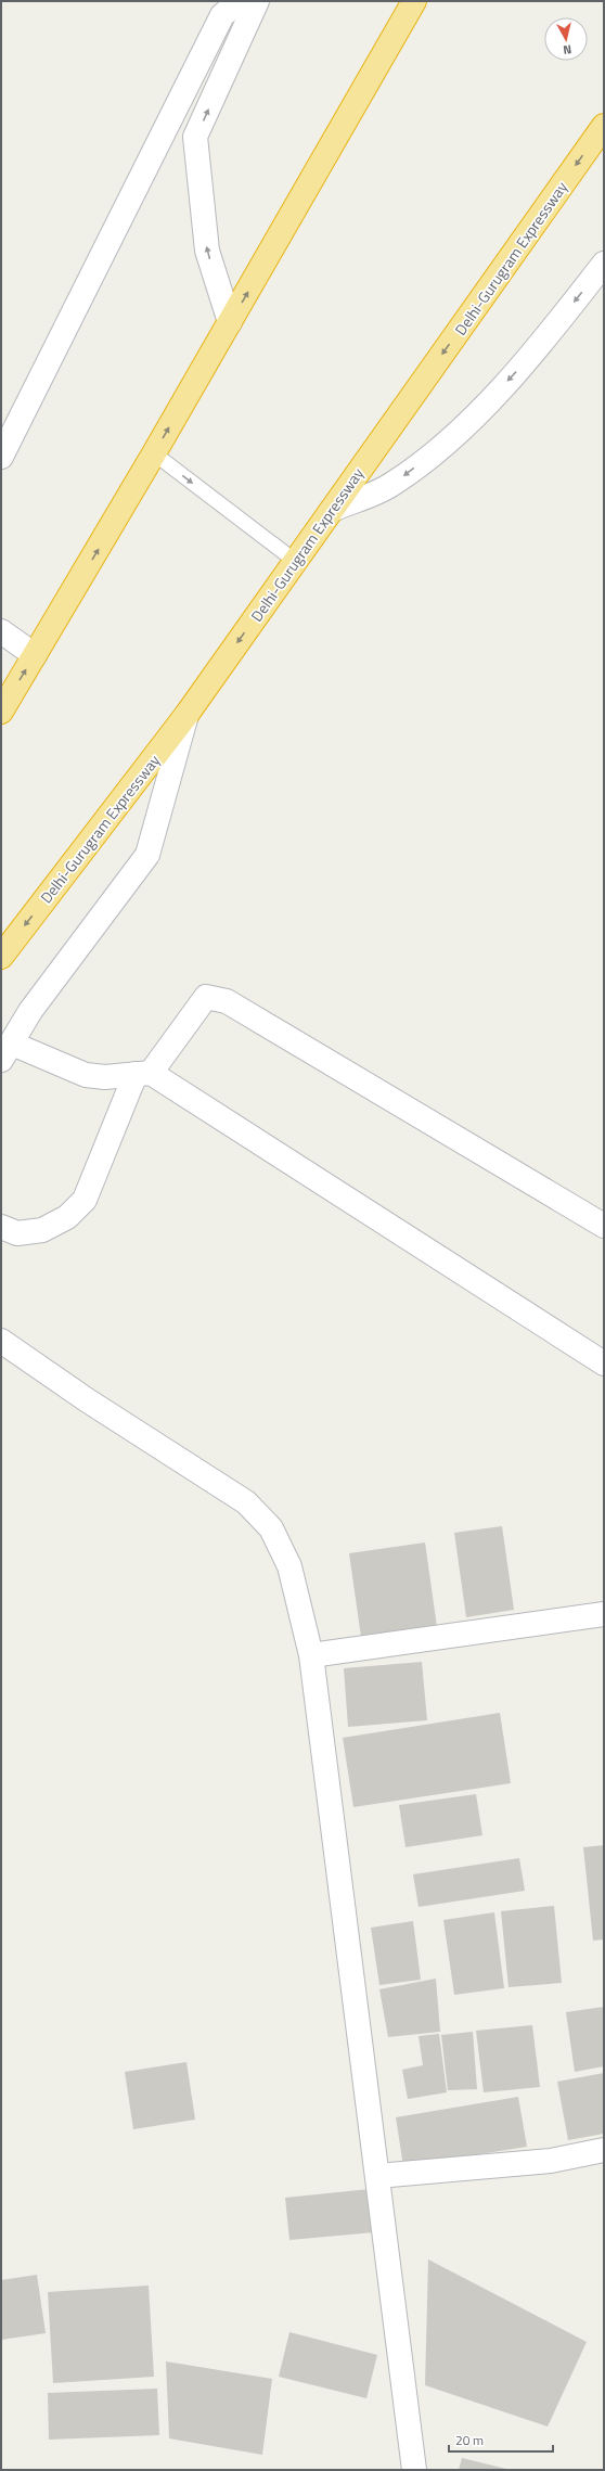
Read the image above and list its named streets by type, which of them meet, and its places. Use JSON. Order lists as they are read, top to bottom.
{
  "streets": {
    "highway": ["Delhi-Gurugram Expressway"]
  },
  "scale_bar": "20 m",
  "north": "bottom"
}
